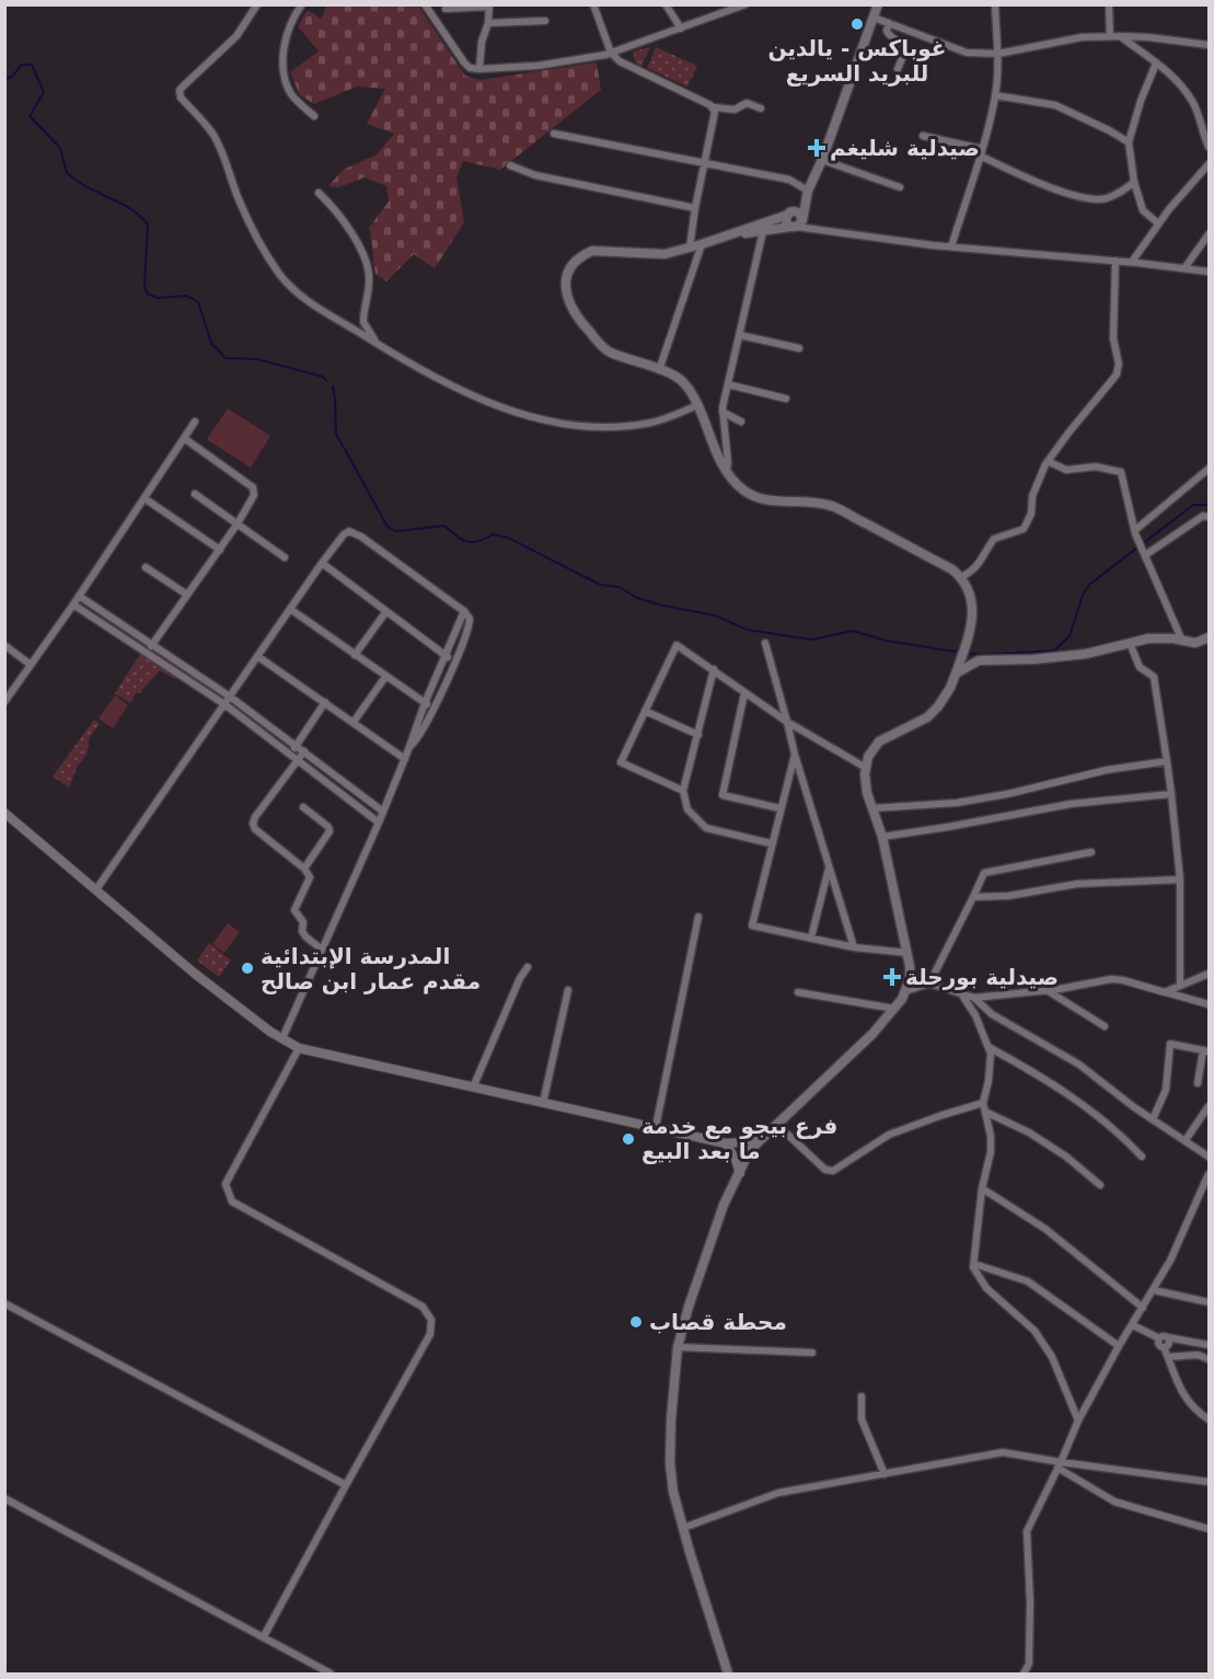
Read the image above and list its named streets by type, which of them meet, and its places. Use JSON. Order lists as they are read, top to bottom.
{
  "places": {
    "other": [
      "غوباكس - يالدين للبريد السريع",
      "المدرسة الإبتدائية مقدم عمار ابن صالح",
      "فرع بيجو مع خدمة ما بعد البيع",
      "محطة قصاب"
    ],
    "health": ["صيدلية شليغم", "صيدلية بورحلة"]
  }
}
